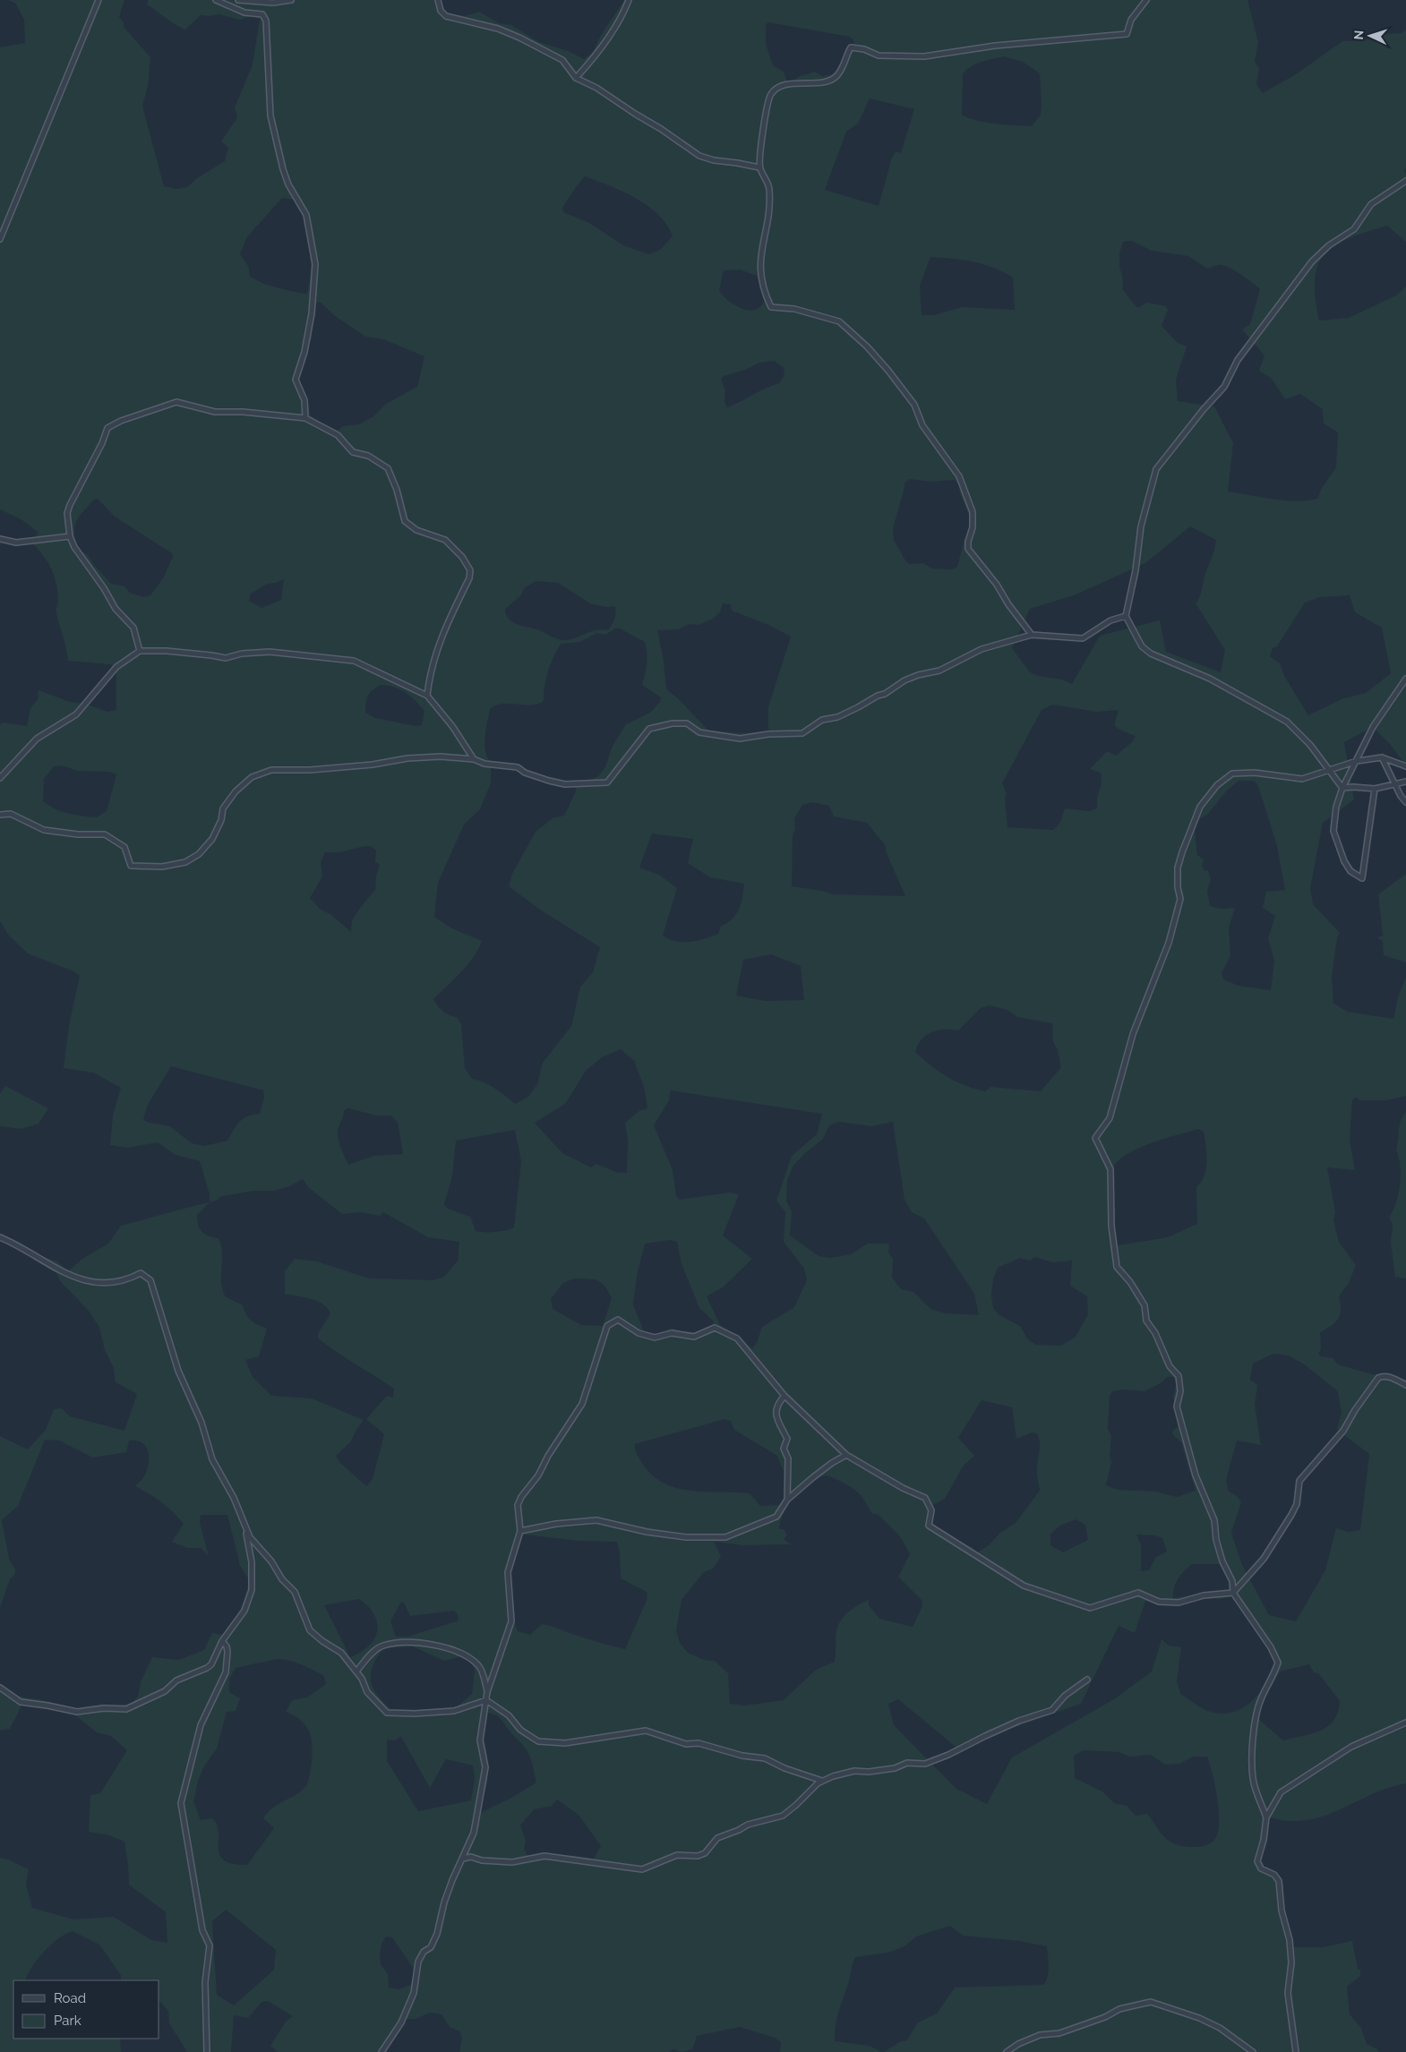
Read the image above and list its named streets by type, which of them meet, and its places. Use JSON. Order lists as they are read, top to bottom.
{
  "legend": ["Road", "Park"],
  "north": "left"
}
